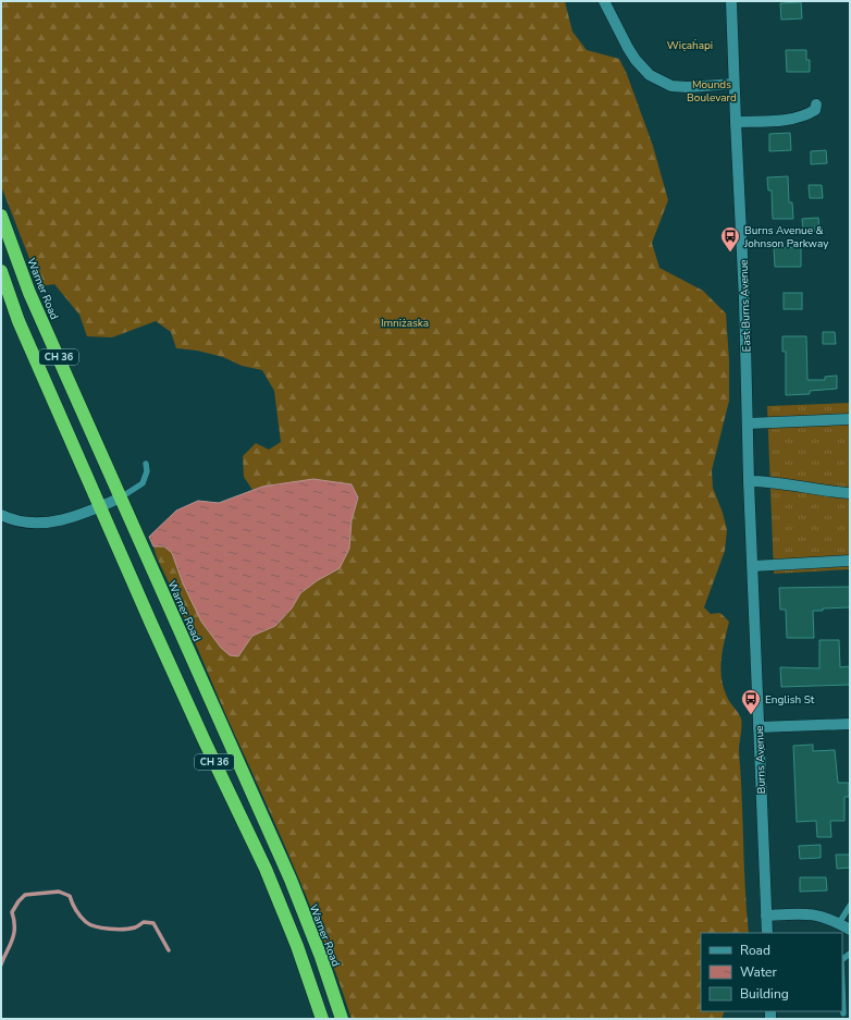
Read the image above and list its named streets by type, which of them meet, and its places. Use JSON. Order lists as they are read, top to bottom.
{
  "streets": {
    "highway": ["Warner Road", "CH 36"],
    "street": ["East Burns Avenue", "Burns Avenue"]
  },
  "crossings": [
    ["East Burns Avenue", "Burns Avenue"]
  ],
  "parks": ["Wic̣aḣapi", "Mounds Boulevard", "Imniżaska"],
  "places": {
    "bus stop": ["Burns Avenue & Johnson Parkway", "English St"]
  },
  "legend": ["Road", "Water", "Building"]
}
